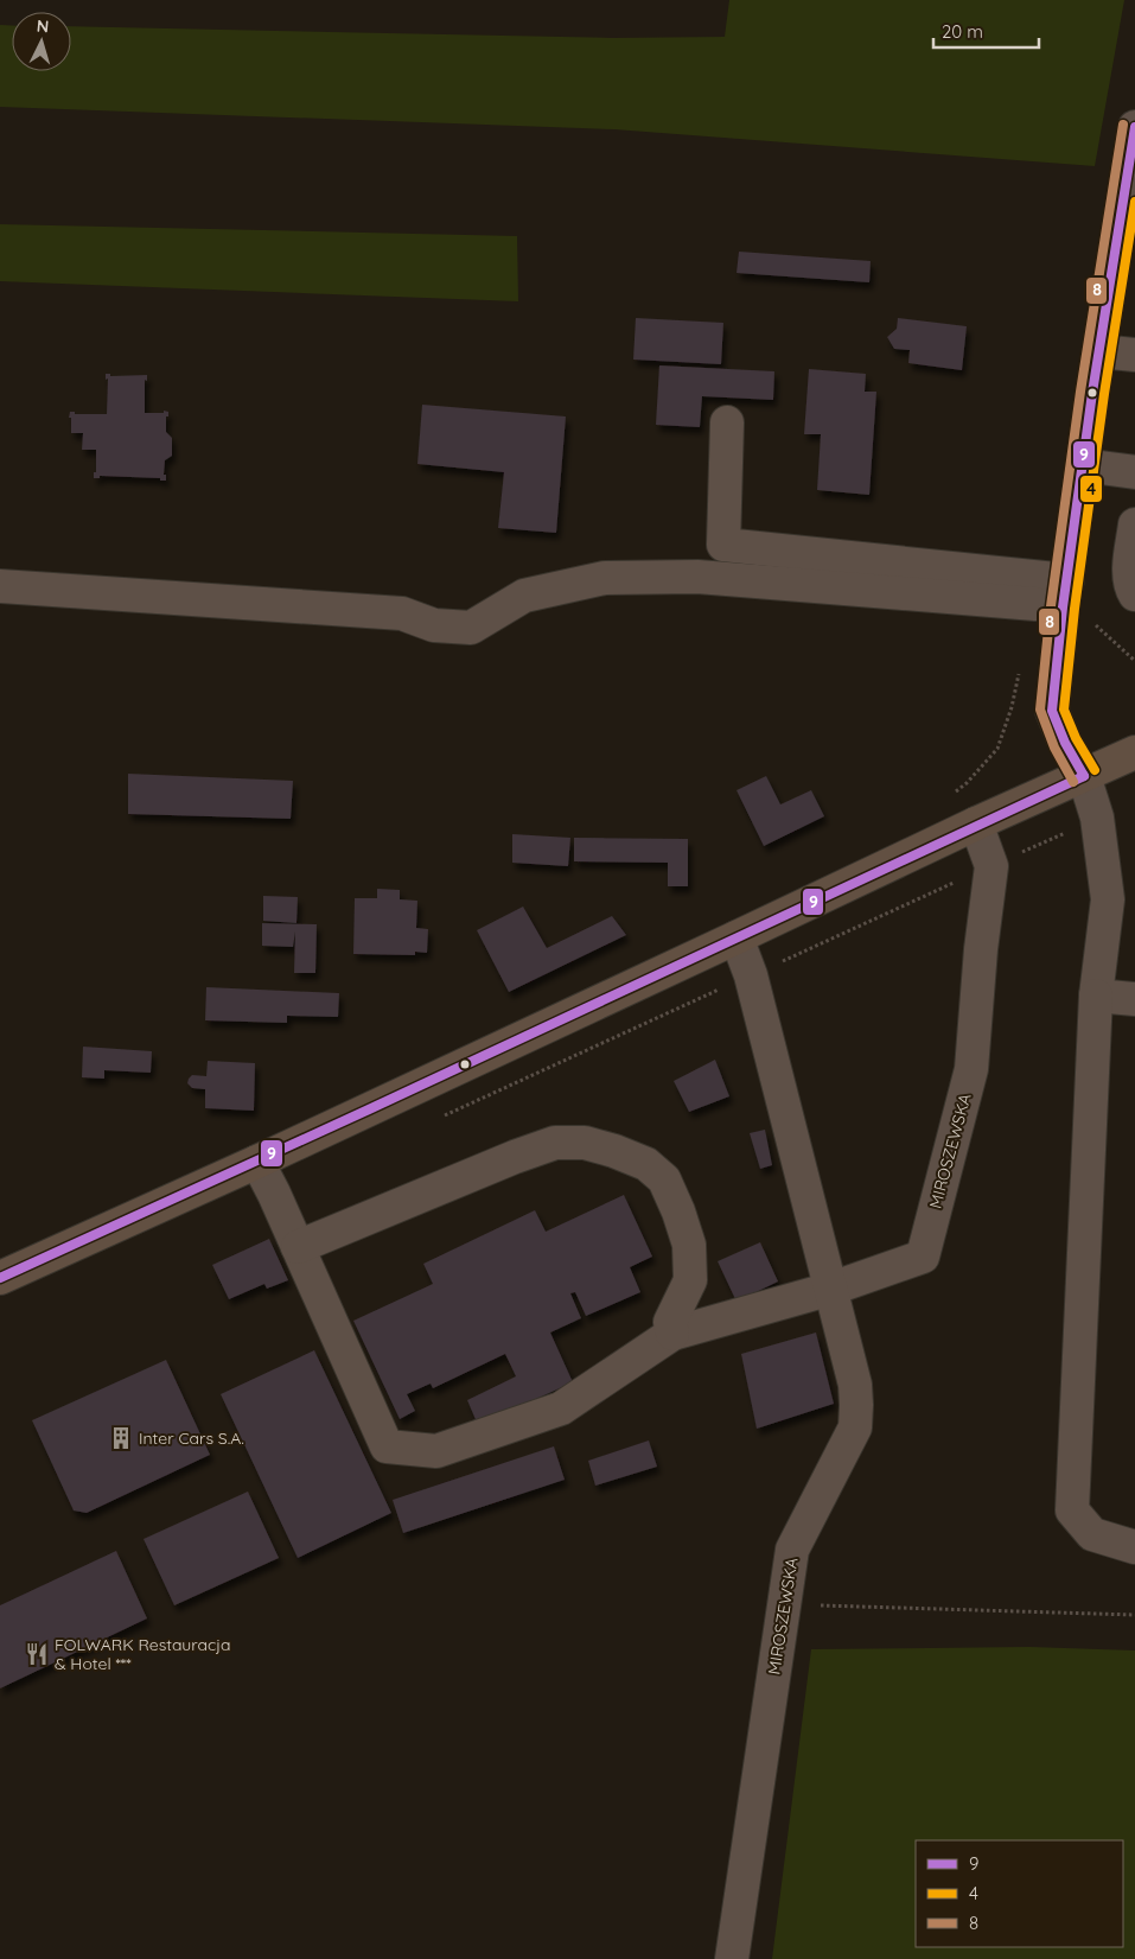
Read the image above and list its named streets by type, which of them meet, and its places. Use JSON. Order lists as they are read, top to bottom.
{
  "streets": {
    "street": ["MIROSZEWSKA"]
  },
  "places": {
    "building": ["Inter Cars S.A."],
    "restaurant": ["FOLWARK Restauracja & Hotel ***"]
  },
  "lines": ["transit line 8", "transit line 9", "transit line 4"],
  "legend": ["9", "4", "8"],
  "scale_bar": "20 m",
  "north": "top"
}
